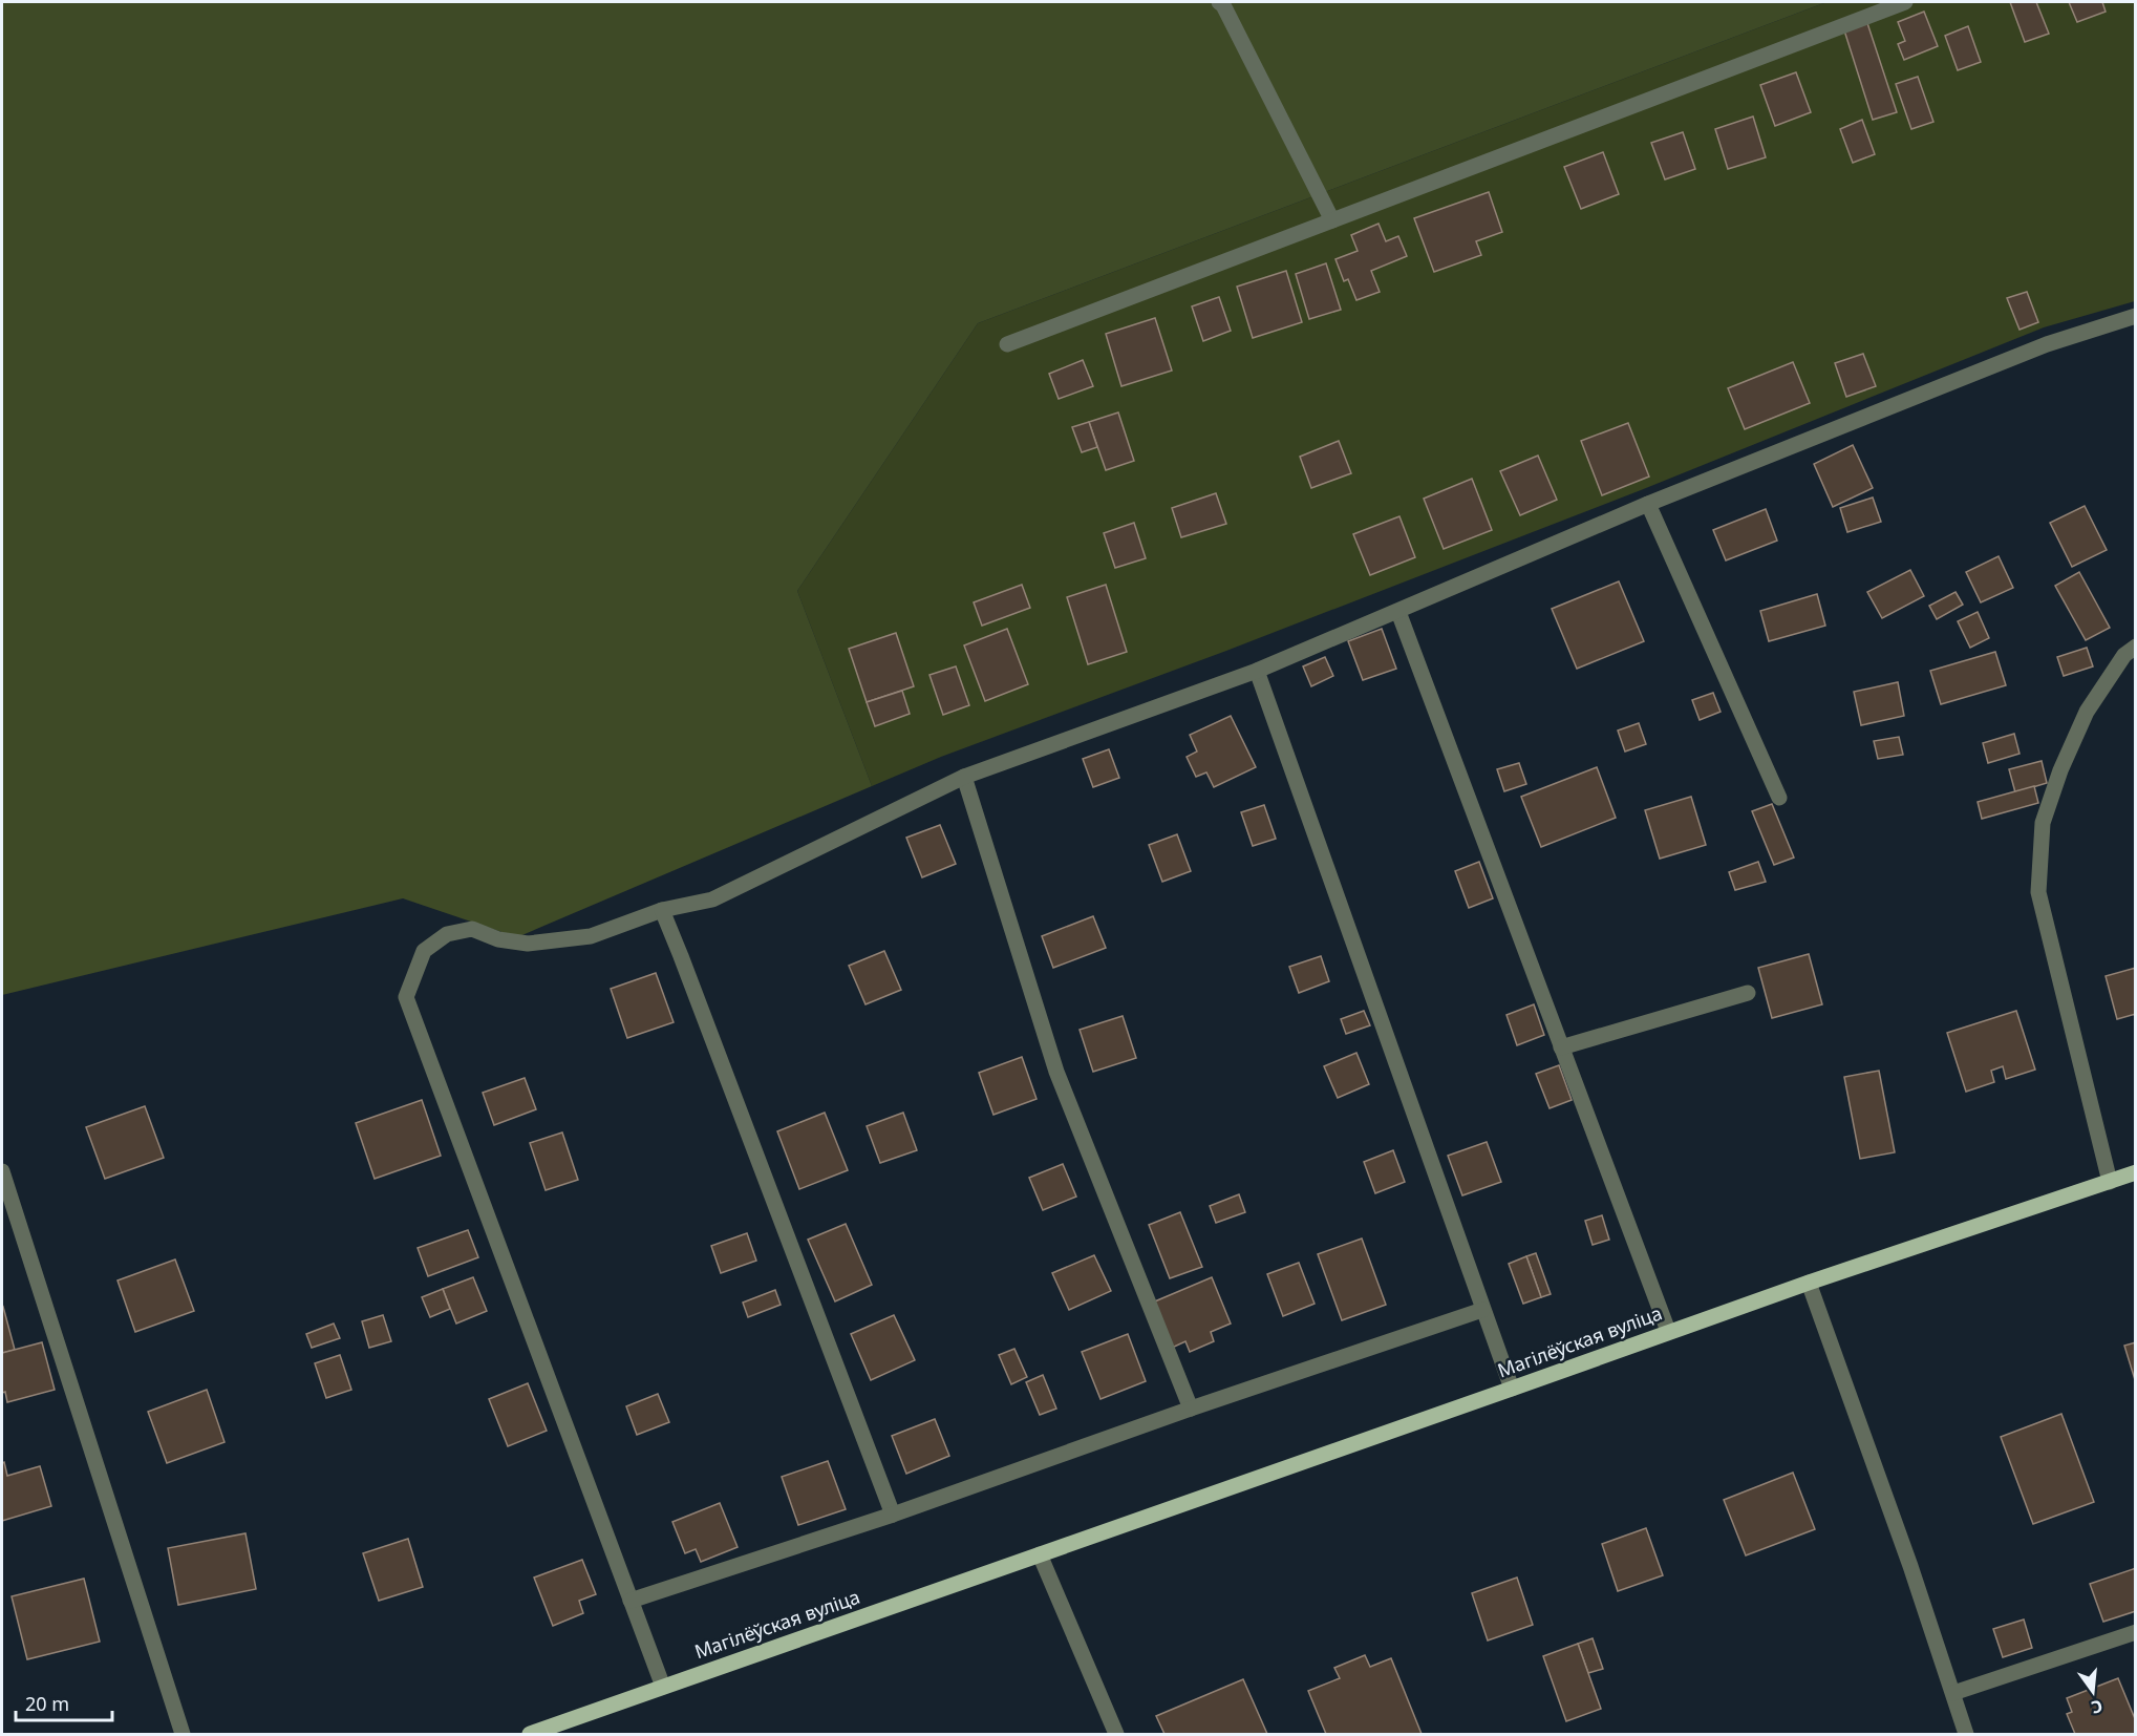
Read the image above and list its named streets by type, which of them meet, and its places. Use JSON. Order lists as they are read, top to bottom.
{
  "streets": {
    "main road": ["Магілёўская вуліца"]
  },
  "scale_bar": "20 m",
  "north": "bottom"
}
